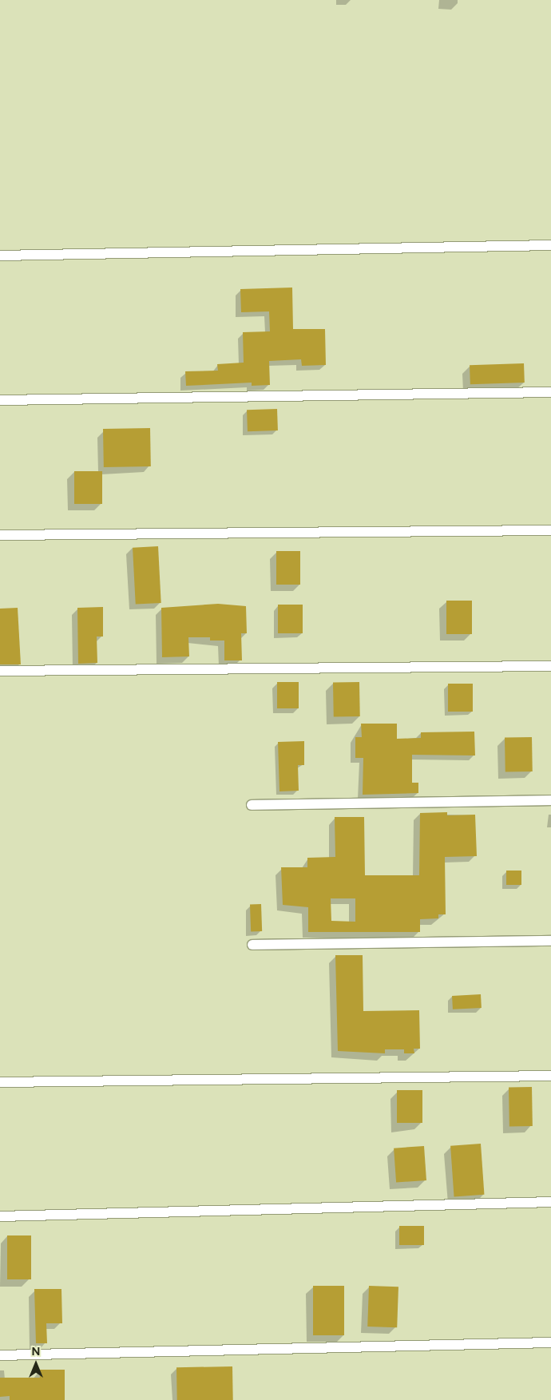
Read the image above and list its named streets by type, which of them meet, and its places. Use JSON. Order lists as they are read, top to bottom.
{
  "north": "top"
}
